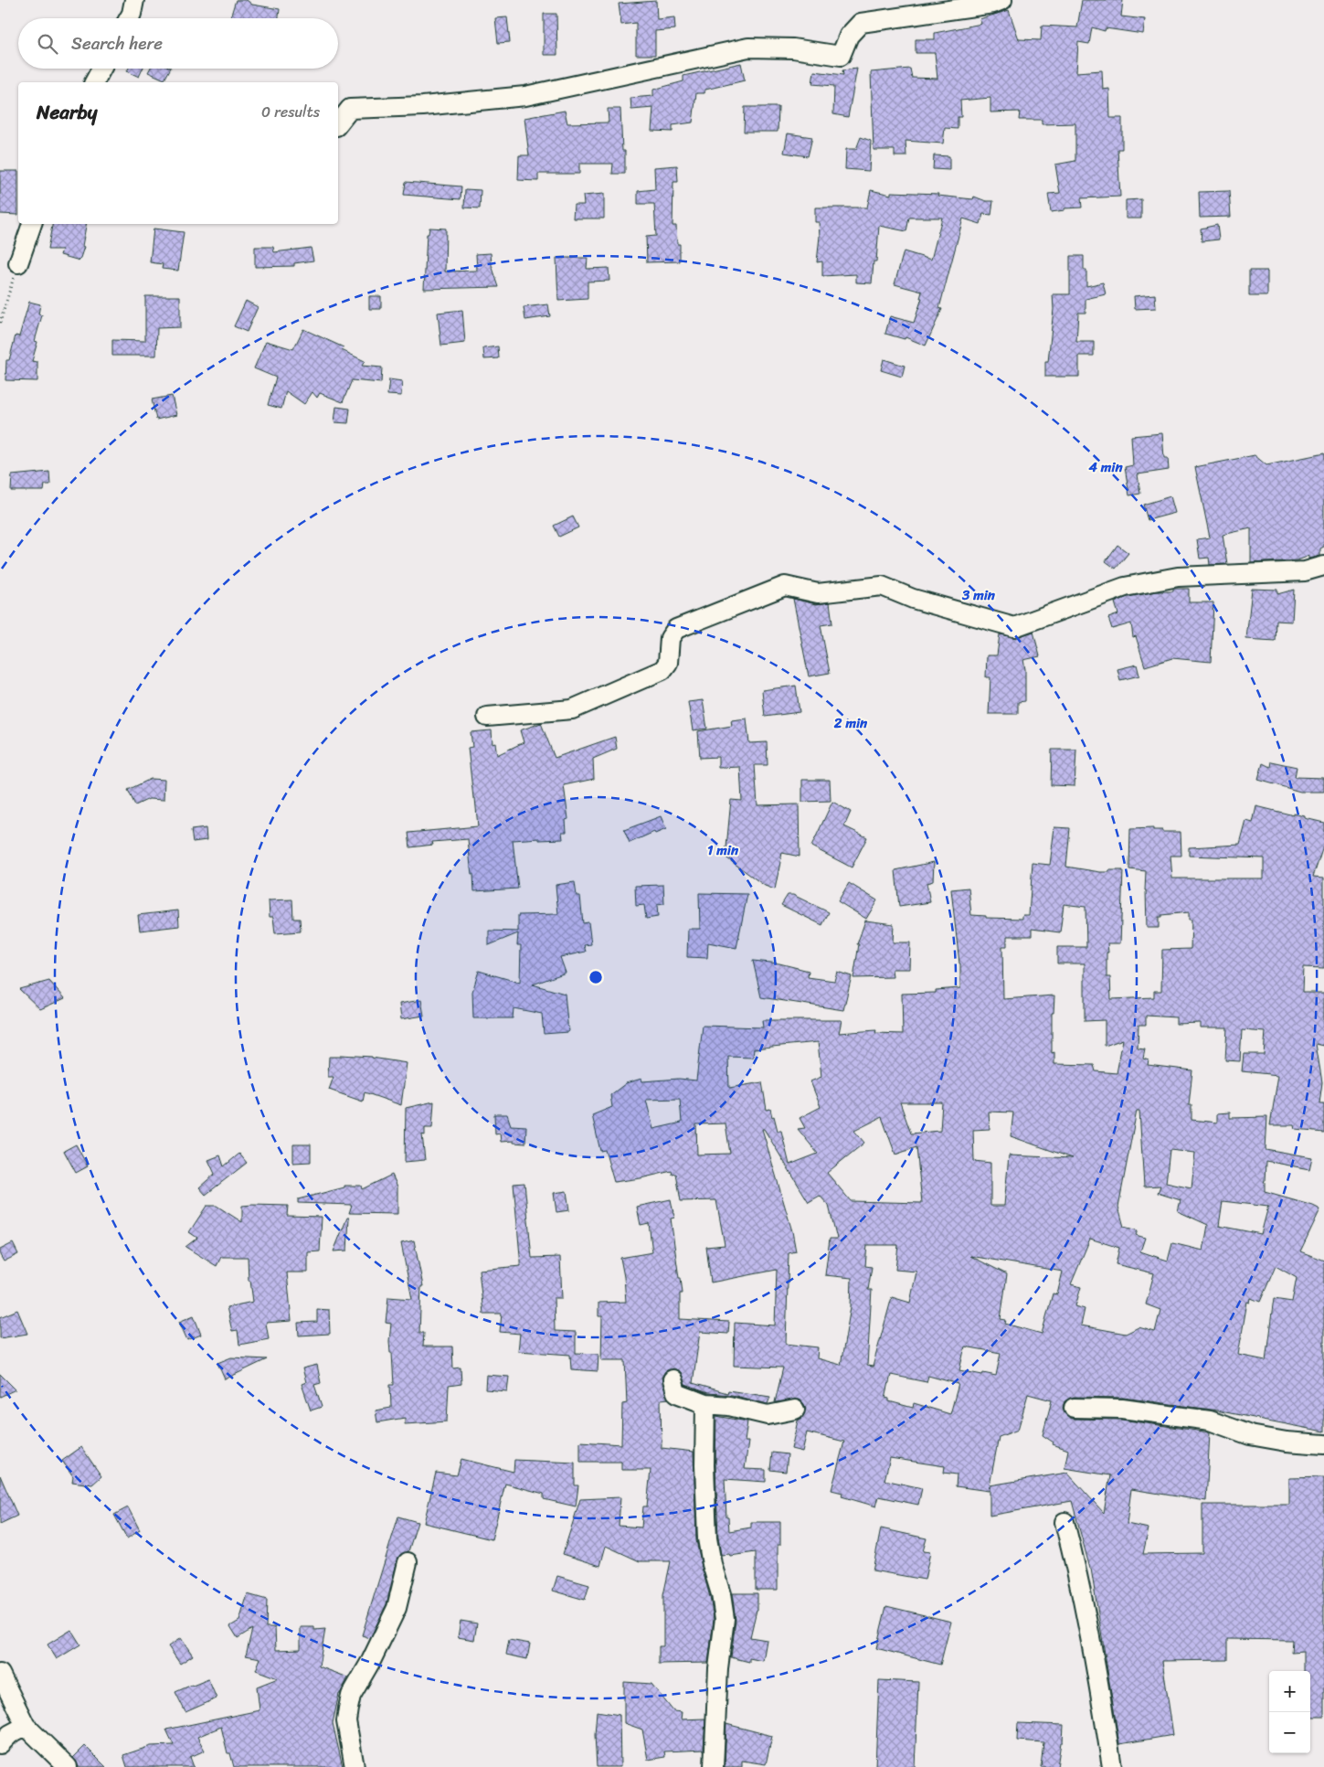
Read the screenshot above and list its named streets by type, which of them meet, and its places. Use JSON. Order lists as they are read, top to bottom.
{
  "page": {
    "search": "Search here",
    "heading": ["Nearby", "0 results"],
    "map_buttons": ["+", "−"]
  },
  "rings": [
    "4 min",
    "3 min",
    "2 min",
    "1 min"
  ]
}
